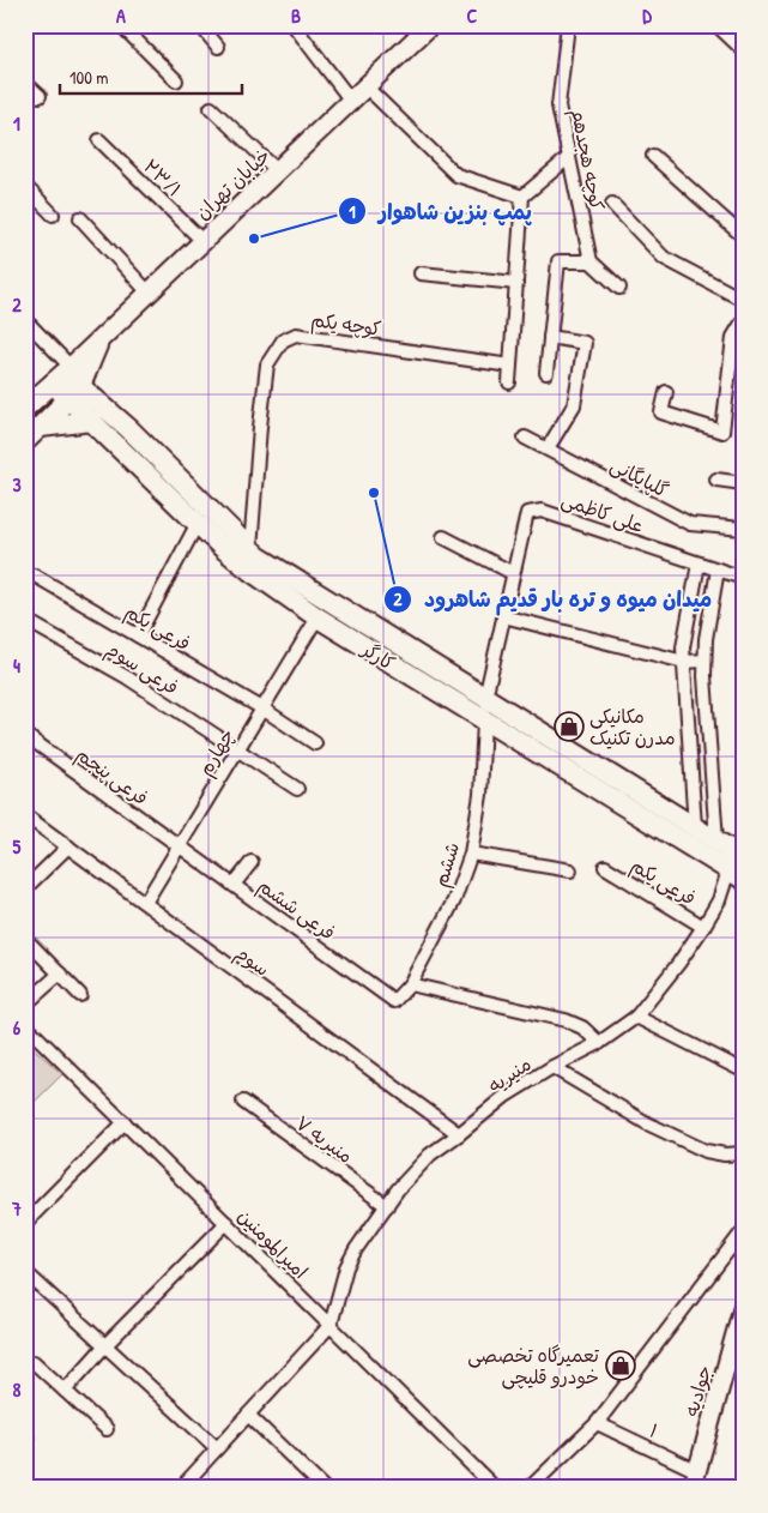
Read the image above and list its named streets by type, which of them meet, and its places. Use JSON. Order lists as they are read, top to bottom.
{
  "streets": {
    "main road": ["خیابان تهران", "کارگر"],
    "street": [
      "کوچه هجدهم",
      "۲۳/۱",
      "کوچه یکم",
      "گلپایگانی",
      "علی کاظمی",
      "فرعی یکم",
      "فرعی سوم",
      "چهارم",
      "فرعی پنجم",
      "ششم",
      "فرعی ششم",
      "سوم",
      "منیریه",
      "منیریه ۷",
      "امیرالمومنین",
      "جوادیه",
      "۱"
    ]
  },
  "crossings": [
    ["۲۳/۱", "خیابان تهران"],
    ["خیابان تهران", "کارگر"],
    ["کوچه یکم", "کارگر"],
    ["علی کاظمی", "کارگر"],
    ["فرعی یکم", "چهارم"],
    ["فرعی یکم", "منیریه"],
    ["کارگر", "چهارم"],
    ["کارگر", "ششم"],
    ["کارگر", "منیریه"],
    ["فرعی سوم", "چهارم"],
    ["چهارم", "فرعی پنجم"],
    ["چهارم", "فرعی ششم"],
    ["چهارم", "سوم"],
    ["فرعی پنجم", "فرعی ششم"],
    ["ششم", "فرعی ششم"],
    ["سوم", "منیریه"],
    ["منیریه", "منیریه ۷"],
    ["منیریه", "امیرالمومنین"],
    ["جوادیه", "۱"]
  ],
  "places": {
    "other": ["پمپ بنزین شاهوار", "میدان میوه و تره بار قدیم شاهرود"],
    "shop": ["مکانیکی مدرن تکنیک", "تعمیرگاه تخصصی خودرو قلیچی"]
  },
  "scale_bar": "100 m",
  "grid": {
    "columns": [
      "A",
      "B",
      "C",
      "D"
    ],
    "rows": [
      "1",
      "2",
      "3",
      "4",
      "5",
      "6",
      "7",
      "8"
    ]
  }
}
